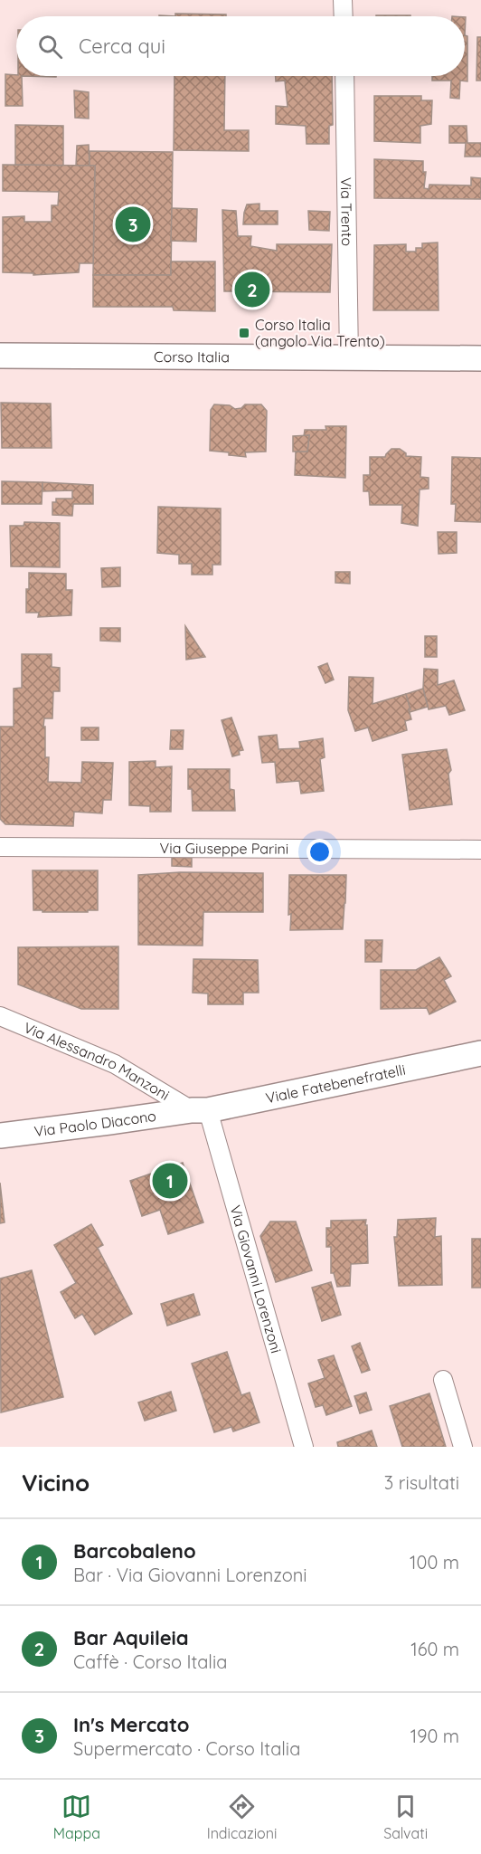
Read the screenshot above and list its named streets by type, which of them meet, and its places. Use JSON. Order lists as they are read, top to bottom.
{
  "streets": {
    "main road": ["Corso Italia", "Viale Fatebenefratelli", "Via Paolo Diacono"],
    "street": [
      "Via Trento",
      "Via Giuseppe Parini",
      "Via Alessandro Manzoni",
      "Via Giovanni Lorenzoni"
    ]
  },
  "crossings": [
    ["Via Trento", "Corso Italia"],
    ["Via Alessandro Manzoni", "Viale Fatebenefratelli"],
    ["Via Alessandro Manzoni", "Via Paolo Diacono"],
    ["Via Alessandro Manzoni", "Via Giovanni Lorenzoni"],
    ["Viale Fatebenefratelli", "Via Paolo Diacono"],
    ["Viale Fatebenefratelli", "Via Giovanni Lorenzoni"],
    ["Via Paolo Diacono", "Via Giovanni Lorenzoni"]
  ],
  "places": {
    "transit": ["Corso Italia (angolo Via Trento)"]
  },
  "page": {
    "search": "Cerca qui",
    "pins": ["3", "2", "1"],
    "heading": ["Vicino", "3 risultati"],
    "list": [
      {
        "mark": "1",
        "name": "Barcobaleno",
        "note": "Bar · Via Giovanni Lorenzoni",
        "value": "100 m"
      },
      {
        "mark": "2",
        "name": "Bar Aquileia",
        "note": "Caffè · Corso Italia",
        "value": "160 m"
      },
      {
        "mark": "3",
        "name": "In's Mercato",
        "note": "Supermercato · Corso Italia",
        "value": "190 m"
      }
    ],
    "nav": ["Mappa", "Indicazioni", "Salvati"]
  }
}
